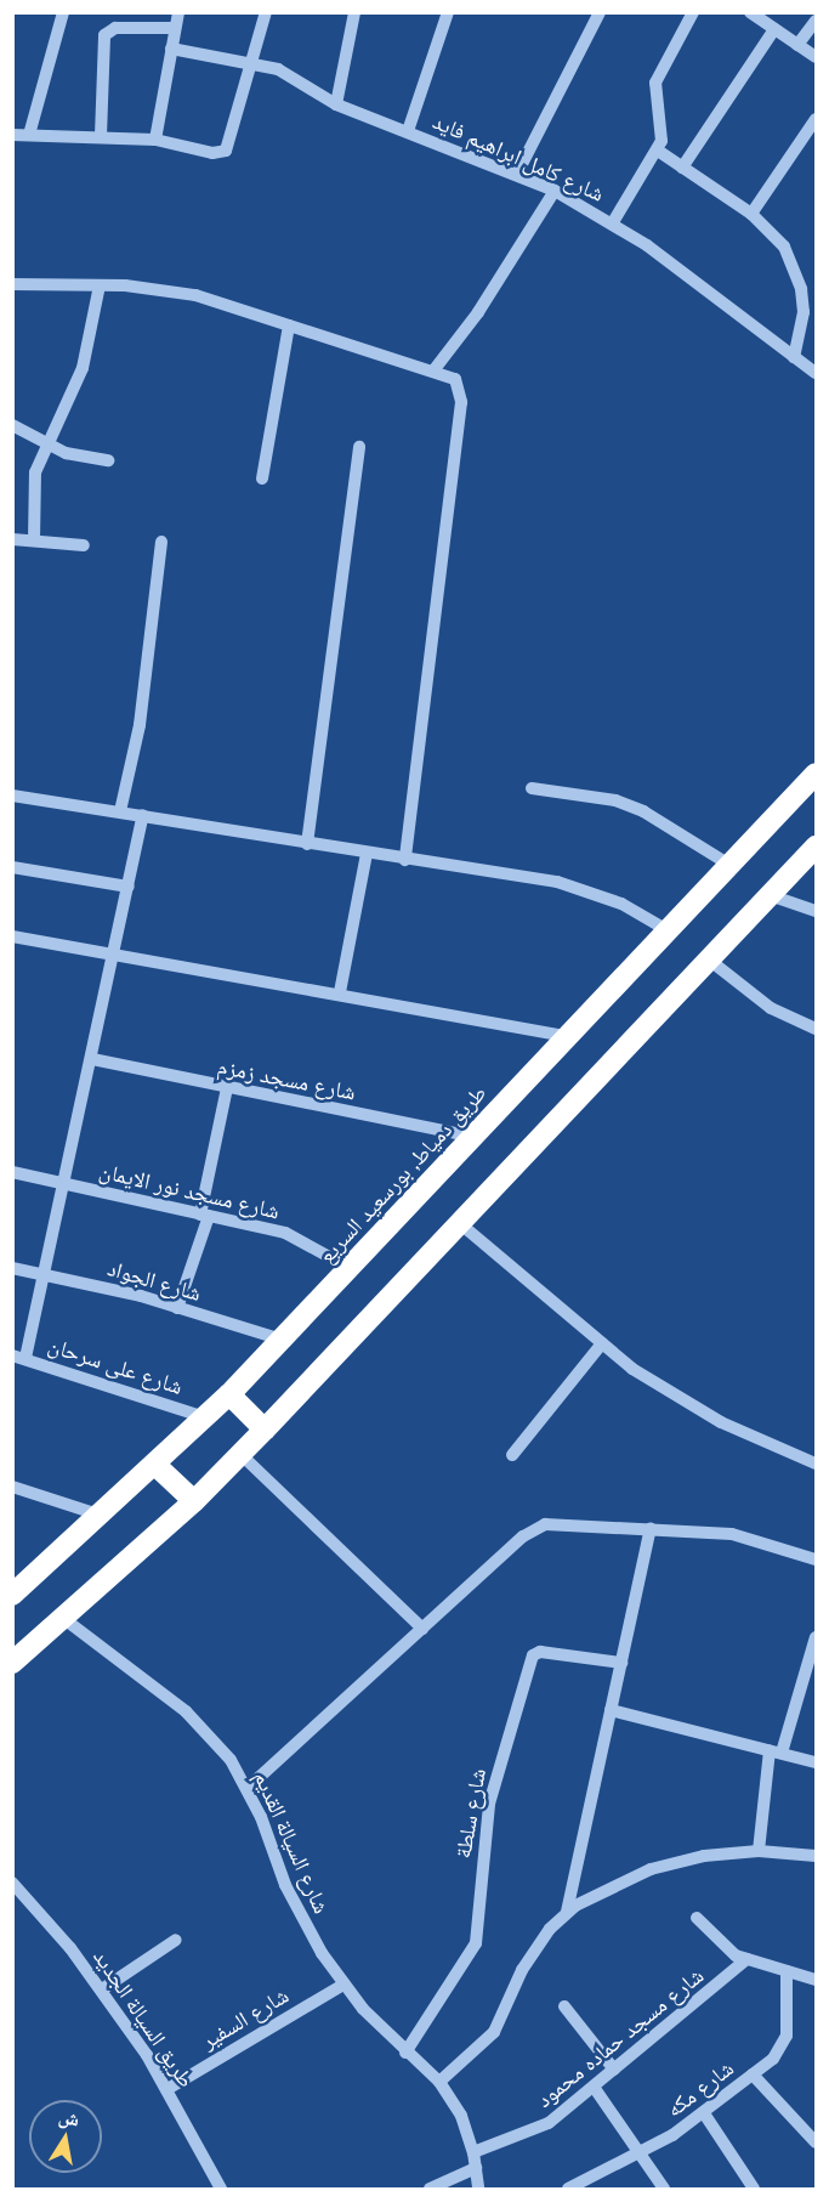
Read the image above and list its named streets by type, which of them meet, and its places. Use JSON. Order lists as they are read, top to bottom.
{
  "streets": {
    "highway": ["طريق دمياط, بورسعيد السريع"],
    "street": [
      "شارع كامل ابراهيم فايد",
      "شارع مسجد زمزم",
      "شارع مسجد نور الايمان",
      "شارع الجواد",
      "شارع على سرحان",
      "شارع سلطة",
      "شارع السيالة القديم",
      "طريق السيالة الجديد",
      "شارع السفير",
      "شارع مسجد حماده محمود",
      "شارع مكه"
    ]
  },
  "crossings": [
    ["شارع مسجد زمزم", "طريق دمياط, بورسعيد السريع"],
    ["طريق دمياط, بورسعيد السريع", "شارع مسجد نور الايمان"],
    ["طريق دمياط, بورسعيد السريع", "شارع الجواد"],
    ["طريق دمياط, بورسعيد السريع", "شارع على سرحان"],
    ["شارع سلطة", "شارع السيالة القديم"],
    ["شارع السيالة القديم", "شارع السفير"],
    ["شارع السيالة القديم", "شارع مسجد حماده محمود"],
    ["طريق السيالة الجديد", "شارع السفير"]
  ],
  "north": "top"
}
